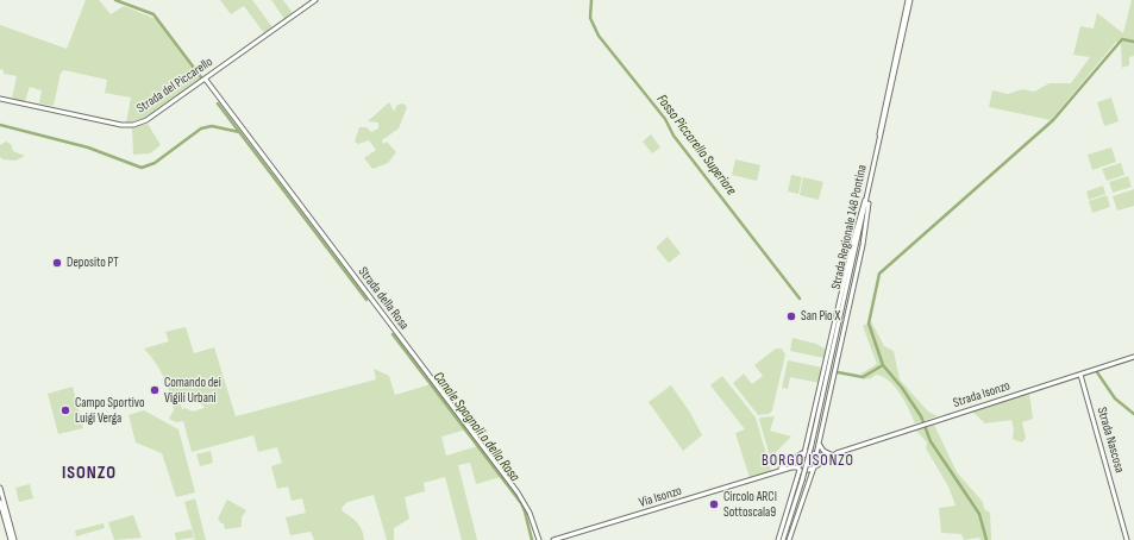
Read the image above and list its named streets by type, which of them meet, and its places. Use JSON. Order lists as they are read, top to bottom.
{
  "streets": {
    "main road": [
      "Strada del Piccarello",
      "Strada Regionale 148 Pontina",
      "Strada della Rosa",
      "Strada Isonzo",
      "Strada Nascosa",
      "Via Isonzo"
    ]
  },
  "crossings": [
    ["Strada del Piccarello", "Strada della Rosa"],
    ["Strada Isonzo", "Strada Nascosa"]
  ],
  "districts": ["BORGO ISONZO", "ISONZO"],
  "water": ["Fosso Piccarello Superiore", "Canale Spagnoli o della Rosa"],
  "places": [
    "Deposito PT",
    "San Pio X",
    "Comando dei Vigili Urbani",
    "Campo Sportivo Luigi Verga",
    "Circolo ARCI Sottoscala9"
  ]
}
